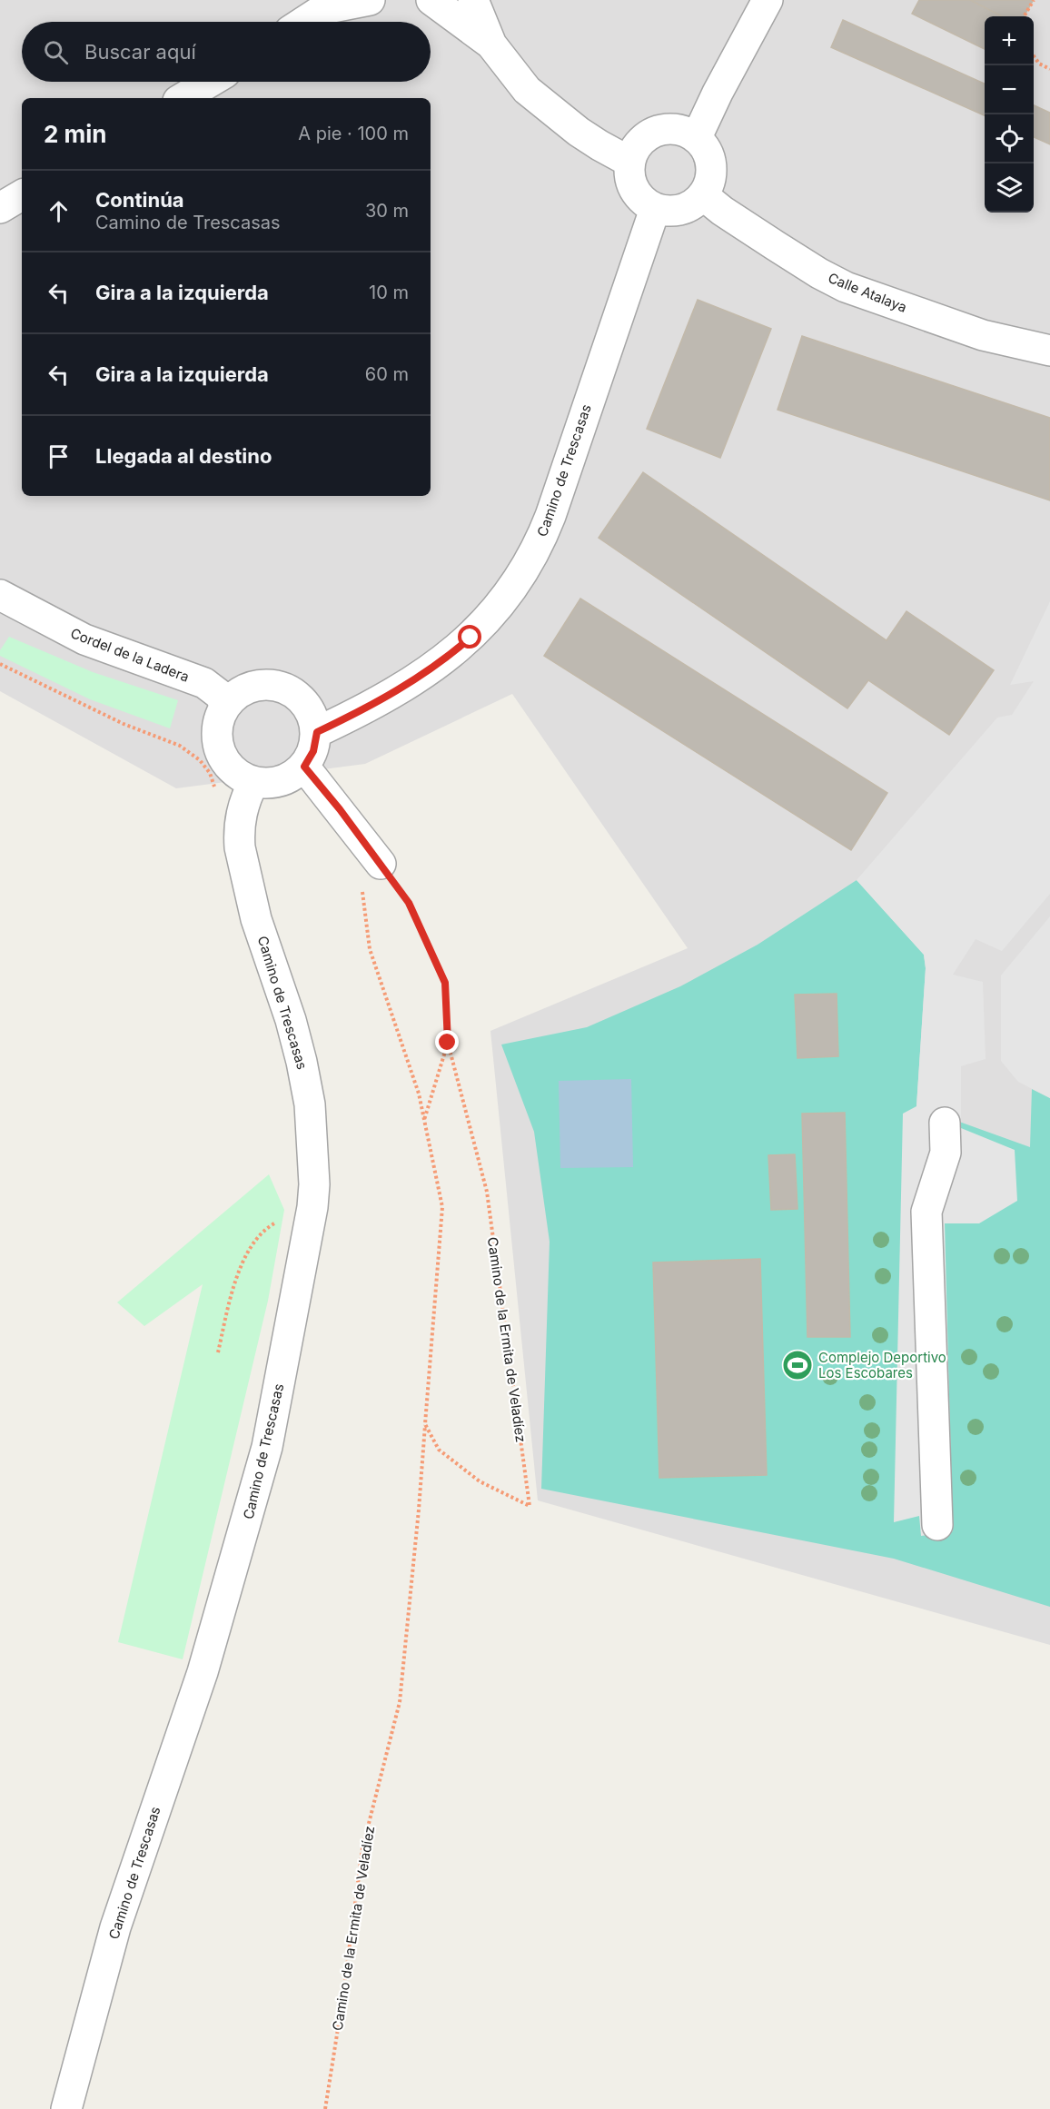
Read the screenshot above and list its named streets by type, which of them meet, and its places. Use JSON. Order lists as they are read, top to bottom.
{
  "streets": {
    "street": ["Calle Atalaya", "Camino de Trescasas", "Cordel de la Ladera"],
    "path": ["Camino de la Ermita de Veladíez"]
  },
  "crossings": [
    ["Calle Atalaya", "Camino de Trescasas"],
    ["Camino de Trescasas", "Cordel de la Ladera"]
  ],
  "places": {
    "sports": ["Complejo Deportivo Los Escobares"]
  },
  "page": {
    "map_buttons": ["+", "−"],
    "search": "Buscar aquí",
    "heading": ["2 min", "A pie · 100 m"],
    "list": [
      ["Continúa", "Camino de Trescasas", "30 m"],
      ["Gira a la izquierda", "10 m"],
      ["Gira a la izquierda", "60 m"],
      "Llegada al destino"
    ]
  }
}
